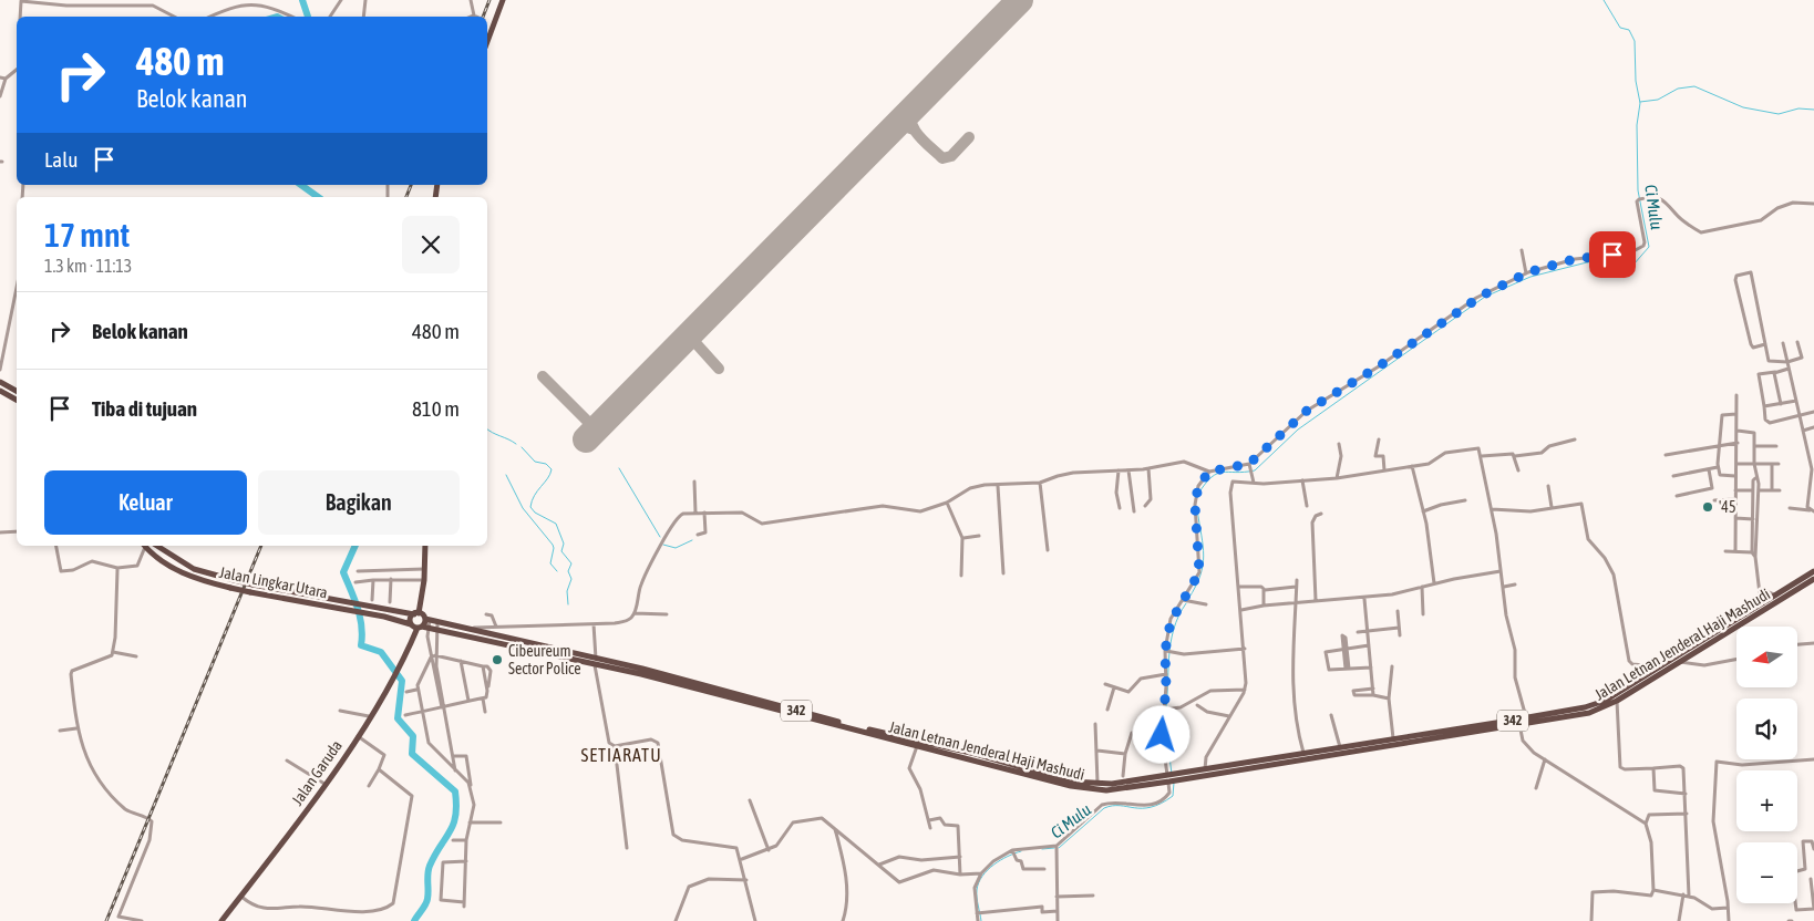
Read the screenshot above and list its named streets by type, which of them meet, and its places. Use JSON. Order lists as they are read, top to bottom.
{
  "streets": {
    "main road": [
      "Jalan Lingkar Utara",
      "Jalan Letnan Jenderal Haji Mashudi",
      "342",
      "Jalan Garuda"
    ]
  },
  "crossings": [
    ["Jalan Lingkar Utara", "Jalan Letnan Jenderal Haji Mashudi"],
    ["Jalan Lingkar Utara", "Jalan Garuda"],
    ["Jalan Letnan Jenderal Haji Mashudi", "Jalan Garuda"]
  ],
  "districts": ["SETIARATU"],
  "water": ["Ci Mulu"],
  "places": ["'45", "Cibeureum Sector Police"],
  "north": "left",
  "page": {
    "turn": ["480 m", "Belok kanan"],
    "then": "Lalu",
    "heading": ["17 mnt", "1.3 km · 11:13"],
    "list": [
      {
        "name": "Belok kanan",
        "value": "480 m"
      },
      {
        "name": "Tiba di tujuan",
        "value": "810 m"
      }
    ],
    "buttons": ["Keluar", "Bagikan"],
    "map_buttons": ["+", "−"]
  }
}
